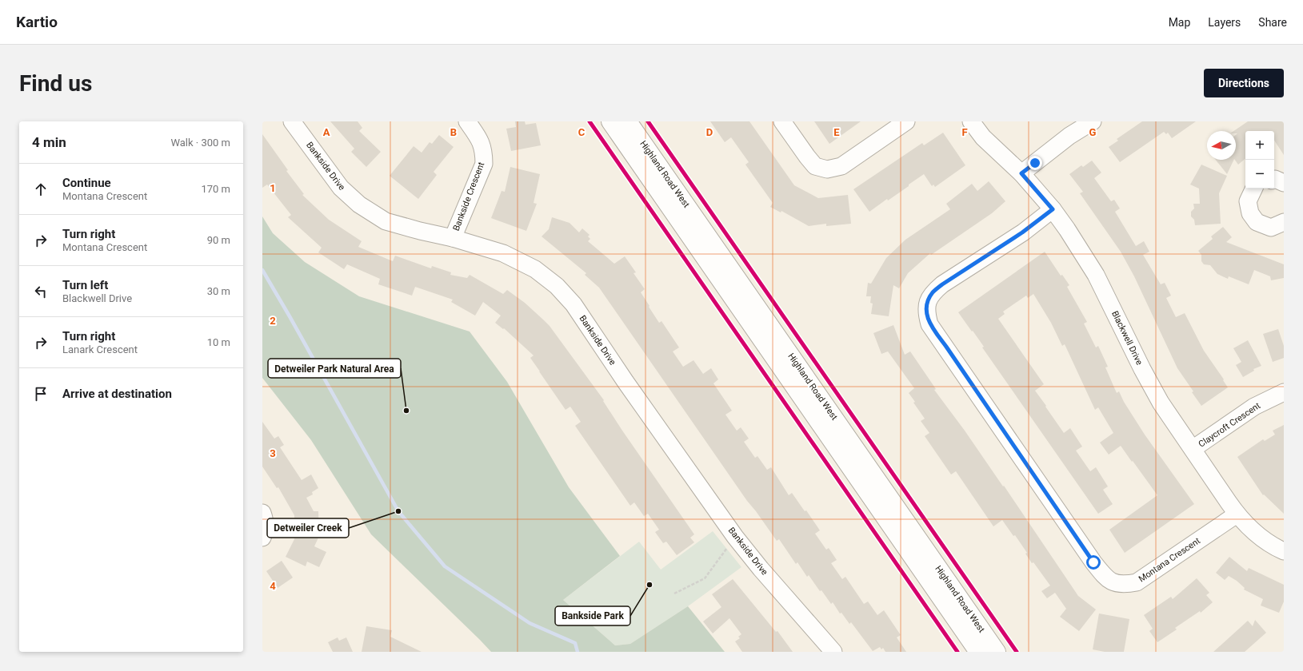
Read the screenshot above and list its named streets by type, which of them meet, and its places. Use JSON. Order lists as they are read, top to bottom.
{
  "streets": {
    "main road": ["Highland Road West"],
    "street": [
      "Bankside Drive",
      "Bankside Crescent",
      "Blackwell Drive",
      "Claycroft Crescent",
      "Montana Crescent"
    ]
  },
  "crossings": [
    ["Bankside Drive", "Bankside Crescent"],
    ["Blackwell Drive", "Claycroft Crescent"],
    ["Blackwell Drive", "Montana Crescent"]
  ],
  "places": ["Detweiler Park Natural Area", "Detweiler Creek", "Bankside Park"],
  "north": "left",
  "page": {
    "header": "Kartio",
    "nav": ["Map", "Layers", "Share"],
    "buttons": "Directions",
    "title": "Find us",
    "heading": ["4 min", "Walk · 300 m"],
    "map_buttons": ["+", "−"],
    "list": [
      ["Continue", "Montana Crescent", "170 m"],
      ["Turn right", "Montana Crescent", "90 m"],
      ["Turn left", "Blackwell Drive", "30 m"],
      ["Turn right", "Lanark Crescent", "10 m"],
      "Arrive at destination"
    ]
  },
  "grid": {
    "columns": [
      "A",
      "B",
      "C",
      "D",
      "E",
      "F",
      "G"
    ],
    "rows": [
      "1",
      "2",
      "3",
      "4"
    ]
  }
}
